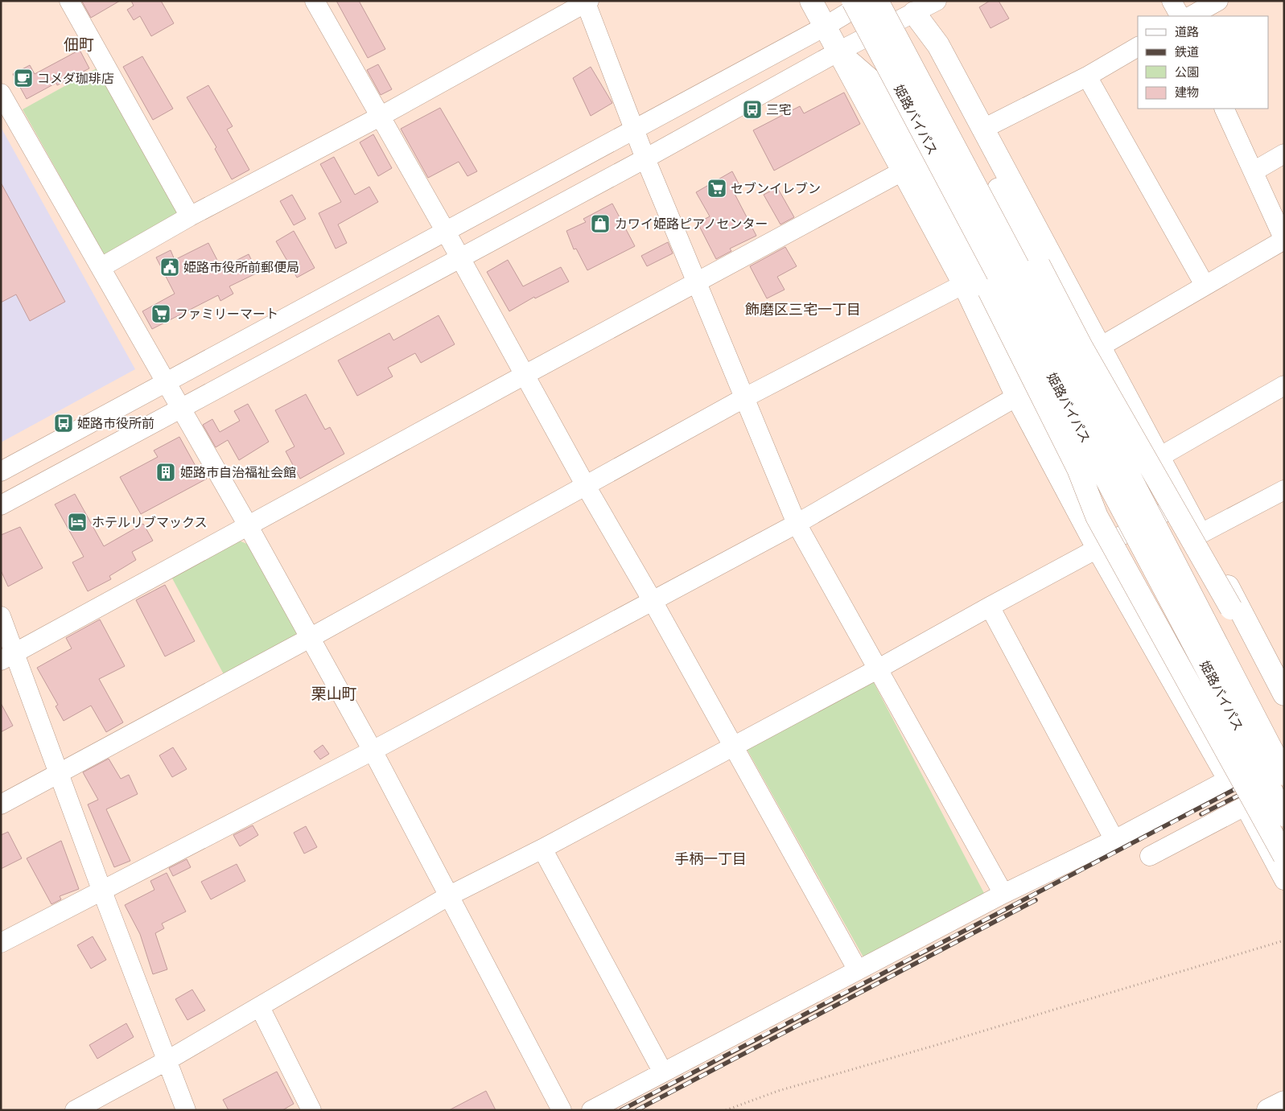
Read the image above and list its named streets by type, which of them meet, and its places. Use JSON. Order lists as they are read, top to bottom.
{
  "streets": {
    "main road": ["姫路バイパス"]
  },
  "districts": [
    "佃町",
    "飾磨区三宅一丁目",
    "栗山町",
    "手柄一丁目"
  ],
  "places": {
    "cafe": ["コメダ珈琲店"],
    "bus stop": ["三宅", "姫路市役所前"],
    "supermarket": ["セブンイレブン", "ファミリーマート"],
    "shop": ["カワイ姫路ピアノセンター"],
    "public building": ["姫路市役所前郵便局"],
    "building": ["姫路市自治福祉会館"],
    "hotel": ["ホテルリブマックス"]
  },
  "legend": [
    "道路",
    "鉄道",
    "公園",
    "建物"
  ]
}
